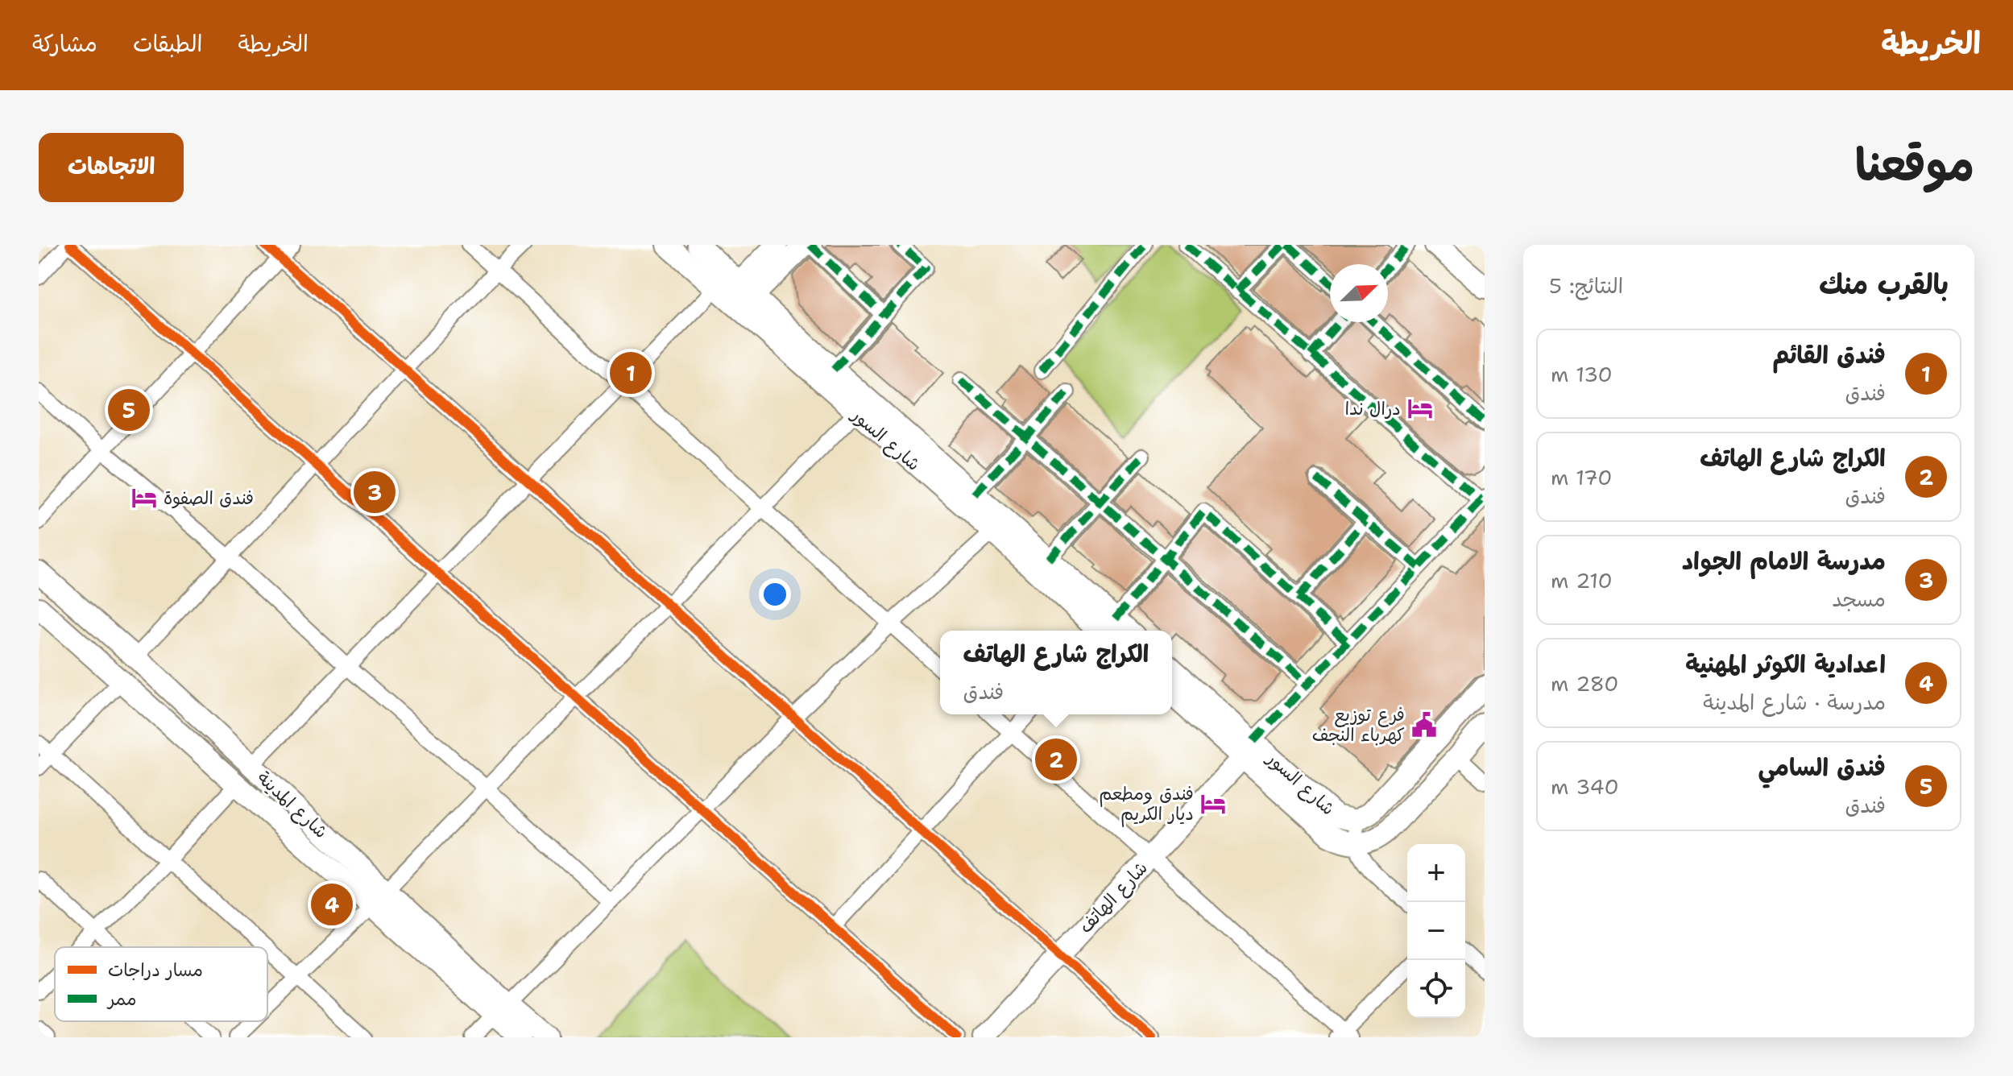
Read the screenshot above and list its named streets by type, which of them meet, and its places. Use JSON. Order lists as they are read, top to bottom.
{
  "streets": {
    "street": ["شارع السور", "شارع المدينة", "شارع الهاتف"]
  },
  "crossings": [
    ["شارع السور", "شارع الهاتف"]
  ],
  "places": {
    "hotel": ["درال ندا", "فندق الصفوة", "فندق ومطعم ديار الكريم"],
    "public building": ["فرع توزيع كهرباء النجف"]
  },
  "legend": ["مسار دراجات", "ممر"],
  "north": "top right",
  "page": {
    "header": "الخريطة",
    "nav": ["الخريطة", "الطبقات", "مشاركة"],
    "title": "موقعنا",
    "buttons": "الاتجاهات",
    "heading": ["بالقرب منك", "النتائج: 5"],
    "list": [
      {
        "mark": "1",
        "name": "فندق القائم",
        "note": "فندق",
        "value": "130 m"
      },
      {
        "mark": "2",
        "name": "الكراج شارع الهاتف",
        "note": "فندق",
        "value": "170 m"
      },
      {
        "mark": "3",
        "name": "مدرسة الامام الجواد",
        "note": "مسجد",
        "value": "210 m"
      },
      {
        "mark": "4",
        "name": "اعدادية الكوثر المهنية",
        "note": "مدرسة · شارع المدينة",
        "value": "280 m"
      },
      {
        "mark": "5",
        "name": "فندق السامي",
        "note": "فندق",
        "value": "340 m"
      }
    ],
    "pins": [
      "1",
      "5",
      "3",
      "2",
      "4"
    ],
    "popup": ["الكراج شارع الهاتف", "فندق"],
    "map_buttons": ["+", "−"]
  }
}
